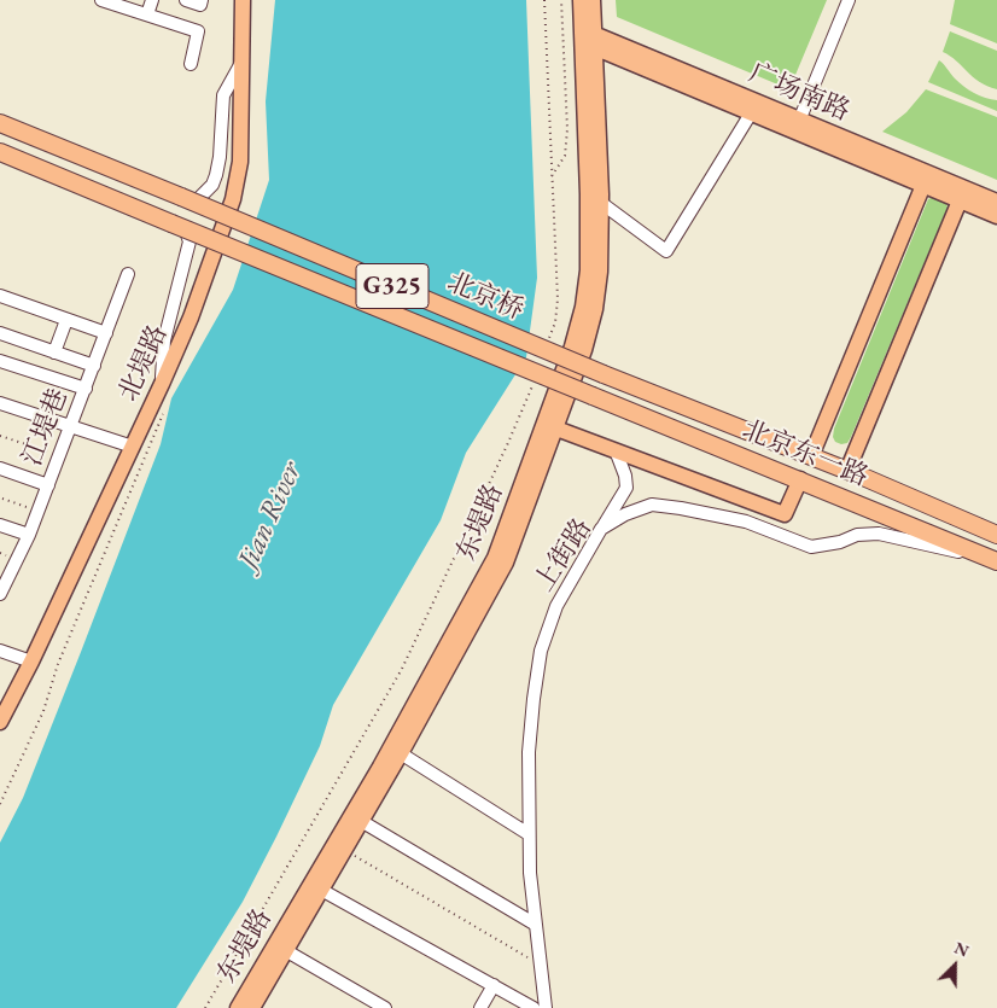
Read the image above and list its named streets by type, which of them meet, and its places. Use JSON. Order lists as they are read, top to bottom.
{
  "streets": {
    "highway": ["G325", "北京桥", "北京东一路"],
    "main road": ["广场南路", "北堤路", "东堤路"],
    "street": ["江堤巷", "上街路"]
  },
  "crossings": [
    ["广场南路", "东堤路"],
    ["G325", "北京桥"],
    ["北京桥", "北京东一路"],
    ["北京东一路", "上街路"]
  ],
  "water": ["Jian River"],
  "north": "top right"
}
